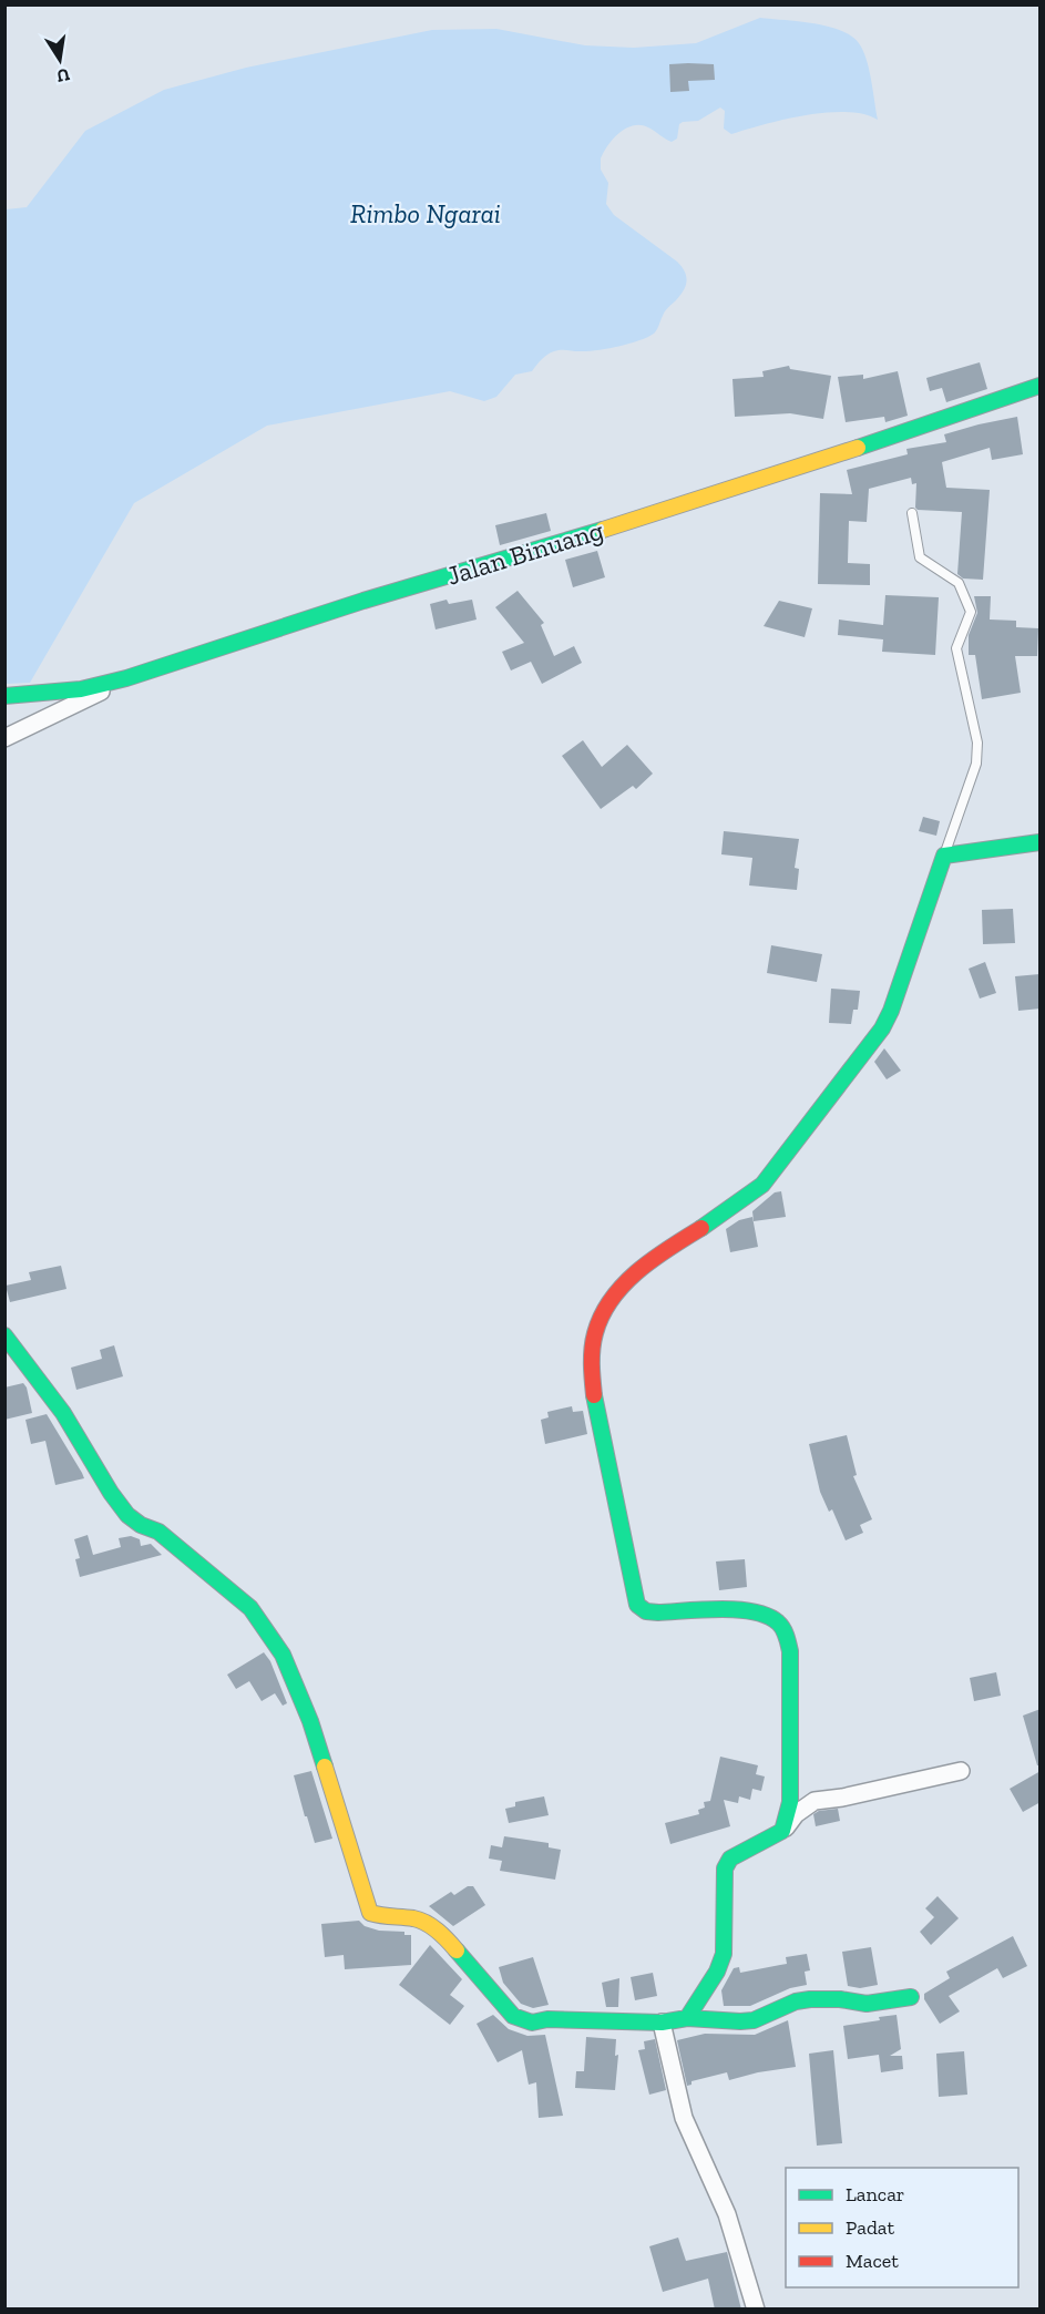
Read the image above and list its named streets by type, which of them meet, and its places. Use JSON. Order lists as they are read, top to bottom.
{
  "streets": {
    "street": ["Jalan Binuang"]
  },
  "parks": ["Rimbo Ngarai"],
  "legend": ["Lancar", "Padat", "Macet"],
  "north": "bottom"
}
